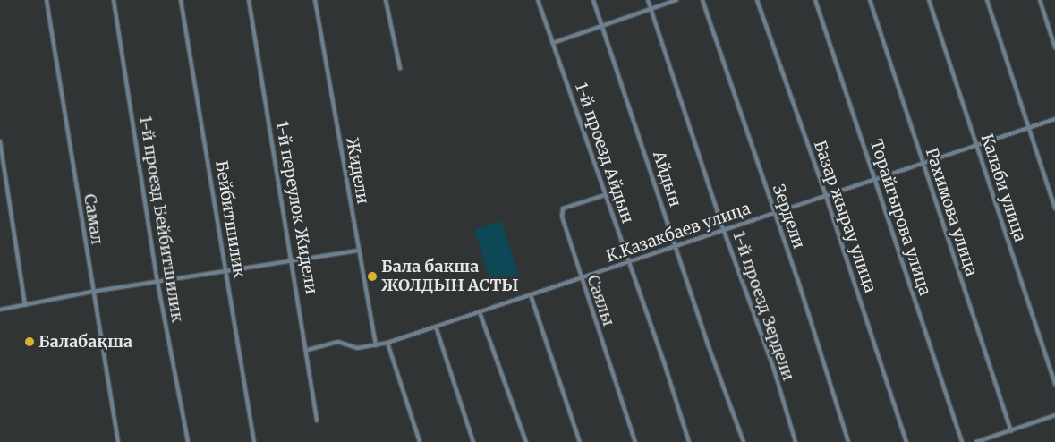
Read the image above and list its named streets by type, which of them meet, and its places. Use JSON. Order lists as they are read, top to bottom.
{
  "streets": {
    "street": [
      "1-й проезд Айдын",
      "Жидели",
      "Айдын",
      "Калаби улица",
      "1-й переулок Жидели",
      "Рахимова улица",
      "Зердели",
      "Базар жырау улица",
      "Торайгырова улица",
      "Самал",
      "1-й проезд Бейбитшилик",
      "Бейбитшилик",
      "К.Казакбаев улица",
      "Саялы",
      "1-й проезд Зердели"
    ]
  },
  "crossings": [
    ["1-й проезд Айдын", "К.Казакбаев улица"],
    ["1-й проезд Айдын", "Саялы"],
    ["Жидели", "К.Казакбаев улица"],
    ["Айдын", "К.Казакбаев улица"],
    ["Калаби улица", "К.Казакбаев улица"],
    ["1-й переулок Жидели", "К.Казакбаев улица"],
    ["Рахимова улица", "К.Казакбаев улица"],
    ["Зердели", "К.Казакбаев улица"],
    ["Базар жырау улица", "К.Казакбаев улица"],
    ["Торайгырова улица", "К.Казакбаев улица"],
    ["К.Казакбаев улица", "Саялы"],
    ["К.Казакбаев улица", "1-й проезд Зердели"]
  ],
  "places": ["Бала бакша ЖОЛДЫН АСТЫ", "Балабақша"]
}
